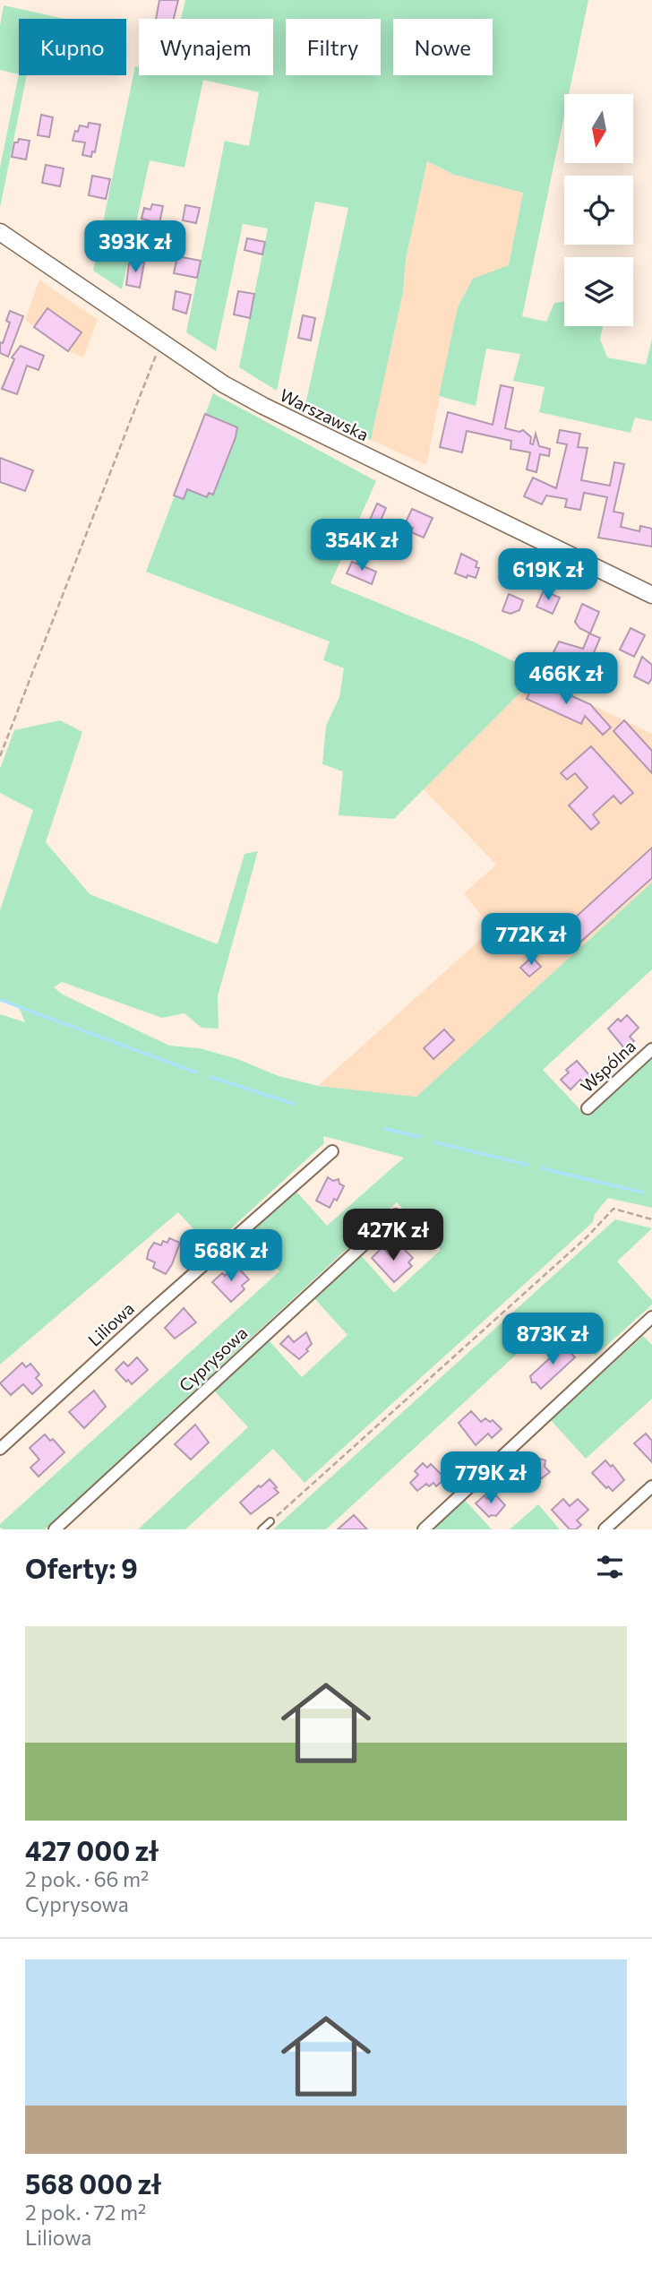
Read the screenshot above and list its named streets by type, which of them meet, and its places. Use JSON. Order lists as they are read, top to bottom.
{
  "streets": {
    "main road": ["Warszawska"],
    "street": ["Wspólna", "Liliowa", "Cyprysowa"]
  },
  "north": "bottom",
  "page": {
    "chip": [
      "Kupno",
      "Wynajem",
      "Filtry",
      "Nowe"
    ],
    "price": [
      "393K zł",
      "354K zł",
      "619K zł",
      "466K zł",
      "772K zł",
      "427K zł",
      "568K zł",
      "873K zł",
      "779K zł"
    ],
    "heading": "Oferty: 9",
    "list": [
      {
        "name": "427 000 zł",
        "note": "2 pok. · 66 m² · Cyprysowa"
      },
      {
        "name": "568 000 zł",
        "note": "2 pok. · 72 m² · Liliowa"
      }
    ]
  }
}
